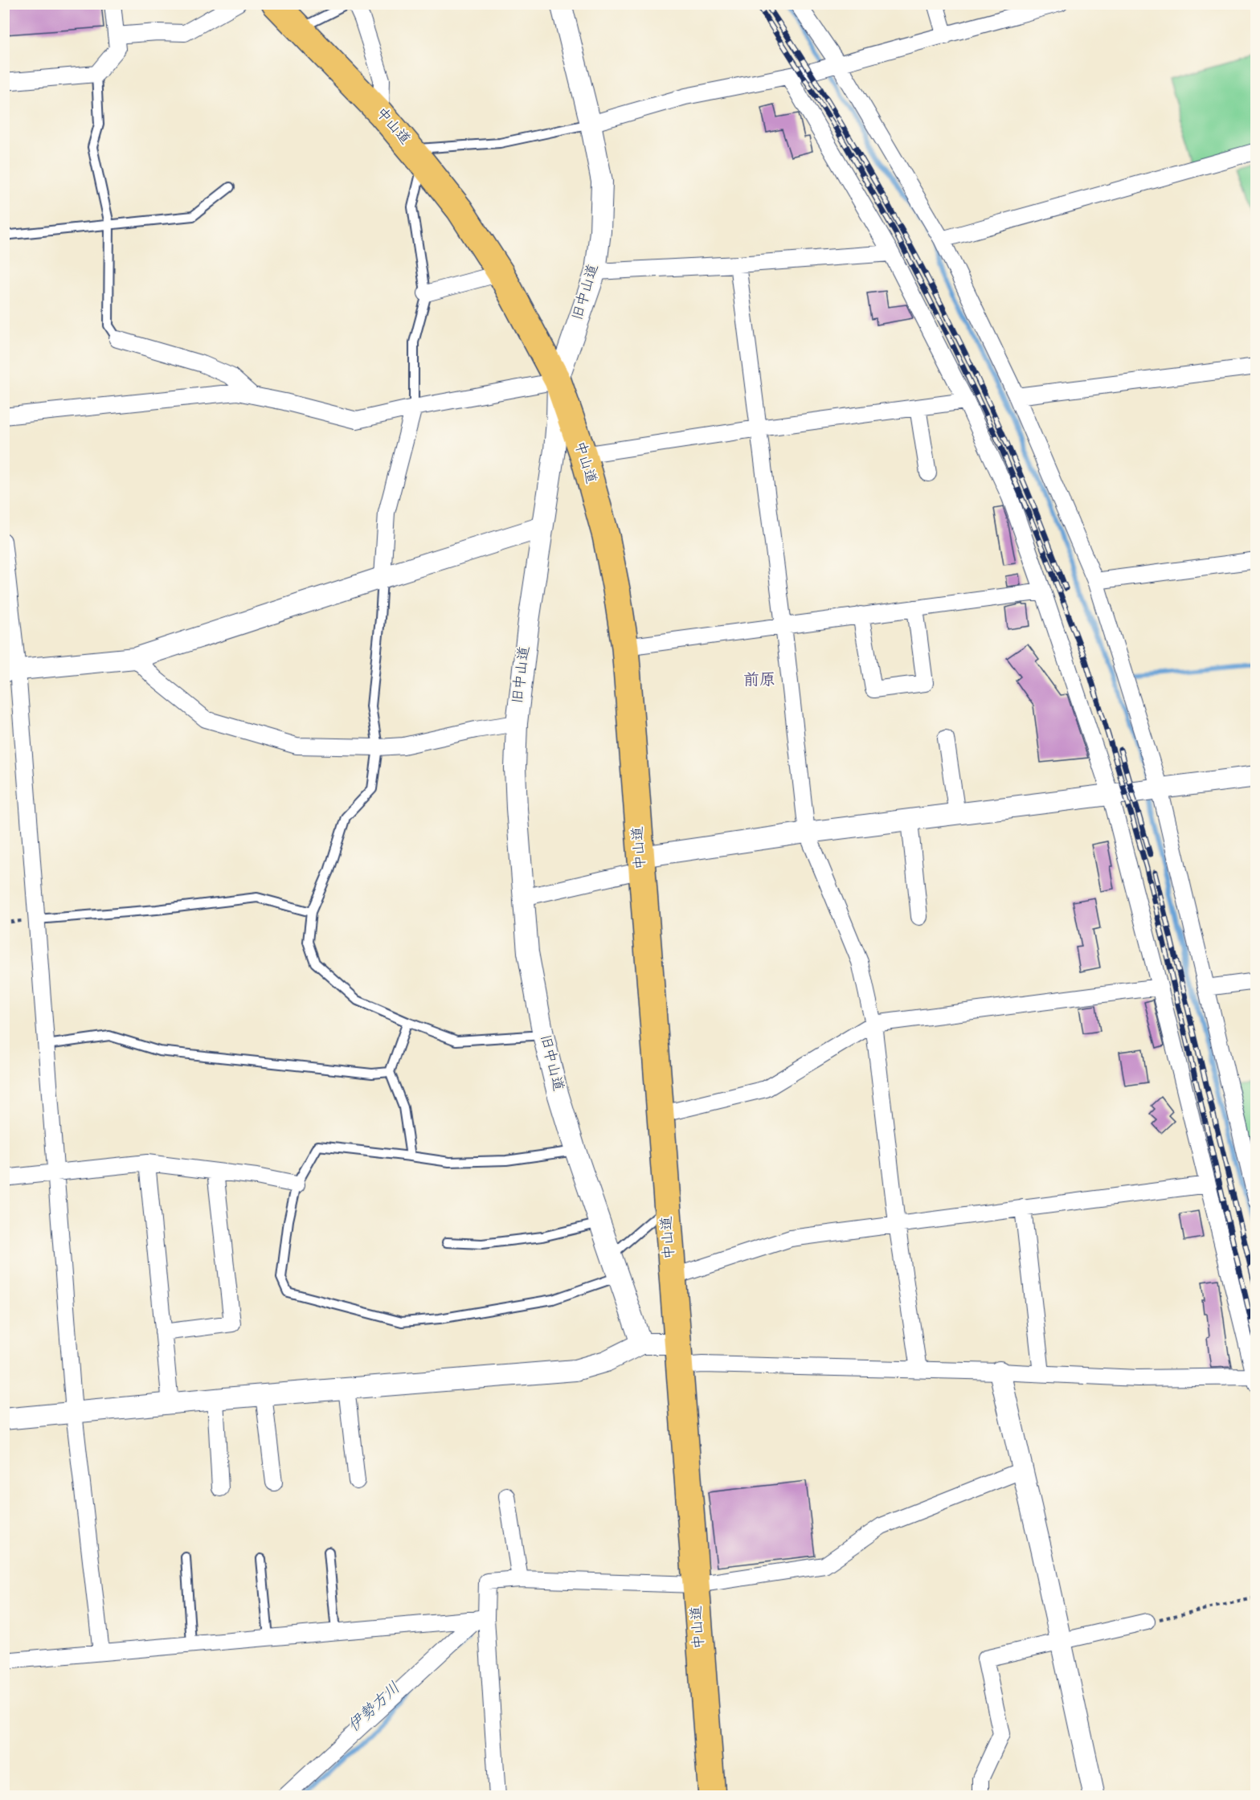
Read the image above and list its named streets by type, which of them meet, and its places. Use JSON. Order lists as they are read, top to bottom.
{
  "streets": {
    "highway": ["中山道"],
    "street": ["旧中山道"]
  },
  "crossings": [
    ["中山道", "旧中山道"]
  ],
  "districts": ["前原"],
  "water": ["伊勢方川"]
}
